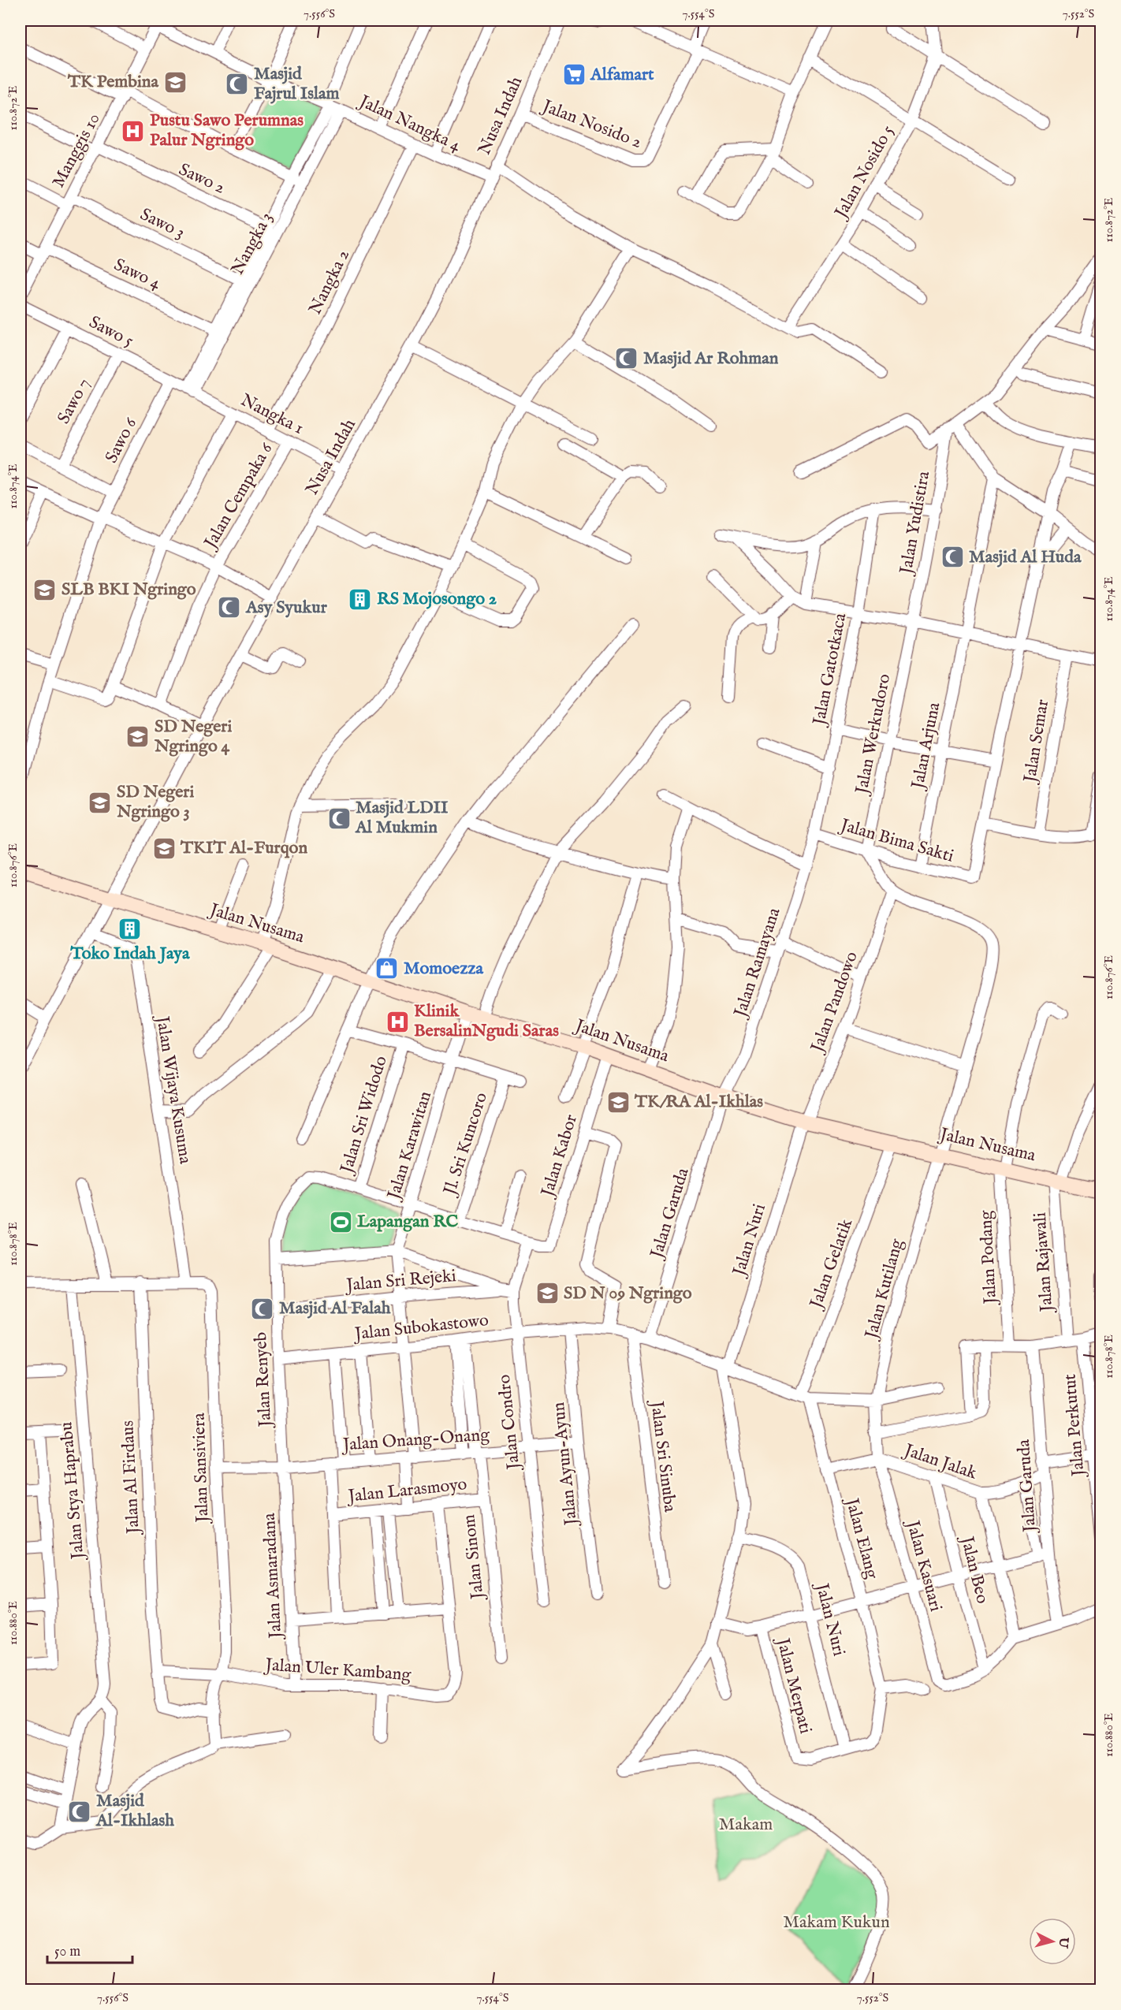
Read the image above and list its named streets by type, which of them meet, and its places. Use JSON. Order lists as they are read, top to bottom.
{
  "streets": {
    "street": [
      "Nusa Indah",
      "Jalan Nangka 4",
      "Jalan Nosido 2",
      "Manggis 10",
      "Jalan Nosido 5",
      "Sawo 2",
      "Sawo 3",
      "Nangka 3",
      "Sawo 4",
      "Nangka 2",
      "Sawo 5",
      "Sawo 7",
      "Nangka 1",
      "Sawo 6",
      "Jalan Cempaka 6",
      "Jalan Yudistira",
      "Jalan Gatotkaca",
      "Jalan Werkudoro",
      "Jalan Semar",
      "Jalan Arjuna",
      "Jalan Bima Sakti",
      "Jalan Nusama",
      "Jalan Ramayana",
      "Jalan Pandowo",
      "Jalan Wijaya Kusuma",
      "Jalan Sri Widodo",
      "Jl. Sri Kuncoro",
      "Jalan Karawitan",
      "Jalan Kabor",
      "Jalan Garuda",
      "Jalan Nuri",
      "Jalan Podang",
      "Jalan Rajawali",
      "Jalan Gelatik",
      "Jalan Sri Rejeki",
      "Jalan Kutilang",
      "Jalan Subokastowo",
      "Jalan Renyeb",
      "Jalan Condro",
      "Jalan Perkutut",
      "Jalan Onang-Onang",
      "Jalan Sri Sinuba",
      "Jalan Jalak",
      "Jalan Ayun-Ayun",
      "Jalan Sansiviera",
      "Jalan Al Firdaus",
      "Jalan Stya Haprabu",
      "Jalan Larasmoyo",
      "Jalan Elang",
      "Jalan Sinom",
      "Jalan Kasuari",
      "Jalan Beo",
      "Jalan Asmaradana",
      "Jalan Uler Kambang",
      "Jalan Merpati"
    ]
  },
  "crossings": [
    ["Nusa Indah", "Jalan Nangka 4"],
    ["Nusa Indah", "Jalan Nosido 2"],
    ["Nusa Indah", "Nangka 1"],
    ["Nusa Indah", "Jalan Nusama"],
    ["Nusa Indah", "Jalan Wijaya Kusuma"],
    ["Jalan Nangka 4", "Manggis 10"],
    ["Jalan Nangka 4", "Nangka 3"],
    ["Jalan Nangka 4", "Nangka 2"],
    ["Manggis 10", "Sawo 2"],
    ["Manggis 10", "Sawo 3"],
    ["Manggis 10", "Sawo 4"],
    ["Sawo 3", "Nangka 3"],
    ["Nangka 2", "Nangka 1"],
    ["Sawo 5", "Sawo 7"],
    ["Sawo 5", "Nangka 1"],
    ["Sawo 5", "Sawo 6"],
    ["Nangka 1", "Jalan Cempaka 6"],
    ["Jalan Yudistira", "Jalan Werkudoro"],
    ["Jalan Gatotkaca", "Jalan Bima Sakti"],
    ["Jalan Gatotkaca", "Jalan Ramayana"],
    ["Jalan Werkudoro", "Jalan Bima Sakti"],
    ["Jalan Arjuna", "Jalan Bima Sakti"],
    ["Jalan Bima Sakti", "Jalan Ramayana"],
    ["Jalan Nusama", "Jalan Ramayana"],
    ["Jalan Nusama", "Jalan Pandowo"],
    ["Jalan Nusama", "Jalan Karawitan"],
    ["Jalan Nusama", "Jalan Kabor"],
    ["Jalan Nusama", "Jalan Garuda"],
    ["Jalan Nusama", "Jalan Nuri"],
    ["Jalan Nusama", "Jalan Podang"],
    ["Jalan Nusama", "Jalan Rajawali"],
    ["Jalan Nusama", "Jalan Gelatik"],
    ["Jalan Nusama", "Jalan Kutilang"],
    ["Jalan Ramayana", "Jalan Garuda"],
    ["Jalan Pandowo", "Jalan Nuri"],
    ["Jalan Pandowo", "Jalan Kutilang"],
    ["Jalan Wijaya Kusuma", "Jalan Sansiviera"],
    ["Jalan Sri Widodo", "Jl. Sri Kuncoro"],
    ["Jalan Sri Widodo", "Jalan Karawitan"],
    ["Jalan Sri Widodo", "Jalan Renyeb"],
    ["Jl. Sri Kuncoro", "Jalan Renyeb"],
    ["Jalan Karawitan", "Jalan Sri Rejeki"],
    ["Jalan Karawitan", "Jalan Subokastowo"],
    ["Jalan Karawitan", "Jalan Renyeb"],
    ["Jalan Karawitan", "Jalan Onang-Onang"],
    ["Jalan Karawitan", "Jalan Larasmoyo"],
    ["Jalan Kabor", "Jalan Renyeb"],
    ["Jalan Kabor", "Jalan Condro"],
    ["Jalan Garuda", "Jalan Subokastowo"],
    ["Jalan Garuda", "Jalan Jalak"],
    ["Jalan Nuri", "Jalan Subokastowo"],
    ["Jalan Nuri", "Jalan Merpati"],
    ["Jalan Gelatik", "Jalan Subokastowo"],
    ["Jalan Gelatik", "Jalan Elang"],
    ["Jalan Sri Rejeki", "Jalan Renyeb"],
    ["Jalan Kutilang", "Jalan Subokastowo"],
    ["Jalan Kutilang", "Jalan Kasuari"],
    ["Jalan Subokastowo", "Jalan Renyeb"],
    ["Jalan Subokastowo", "Jalan Condro"],
    ["Jalan Subokastowo", "Jalan Sri Sinuba"],
    ["Jalan Subokastowo", "Jalan Ayun-Ayun"],
    ["Jalan Subokastowo", "Jalan Elang"],
    ["Jalan Subokastowo", "Jalan Sinom"],
    ["Jalan Renyeb", "Jalan Condro"],
    ["Jalan Renyeb", "Jalan Onang-Onang"],
    ["Jalan Renyeb", "Jalan Asmaradana"],
    ["Jalan Condro", "Jalan Onang-Onang"],
    ["Jalan Onang-Onang", "Jalan Ayun-Ayun"],
    ["Jalan Onang-Onang", "Jalan Sansiviera"],
    ["Jalan Onang-Onang", "Jalan Sinom"],
    ["Jalan Onang-Onang", "Jalan Asmaradana"],
    ["Jalan Jalak", "Jalan Elang"],
    ["Jalan Jalak", "Jalan Kasuari"],
    ["Jalan Jalak", "Jalan Beo"],
    ["Jalan Sansiviera", "Jalan Al Firdaus"],
    ["Jalan Sansiviera", "Jalan Stya Haprabu"],
    ["Jalan Sansiviera", "Jalan Uler Kambang"],
    ["Jalan Al Firdaus", "Jalan Uler Kambang"],
    ["Jalan Larasmoyo", "Jalan Sinom"],
    ["Jalan Kasuari", "Jalan Beo"]
  ],
  "parks": ["Makam", "Makam Kukun"],
  "places": {
    "supermarket": ["Alfamart"],
    "school or university": [
      "TK Pembina",
      "SLB BKI Ngringo",
      "SD Negeri Ngringo 4",
      "SD Negeri Ngringo 3",
      "TKIT Al-Furqon",
      "TK/RA Al-Ikhlas",
      "SD N 09 Ngringo"
    ],
    "mosque": [
      "Masjid Fajrul Islam",
      "Masjid Ar Rohman",
      "Masjid Al Huda",
      "Asy Syukur",
      "Masjid LDII Al Mukmin",
      "Masjid Al Falah",
      "Masjid Al-Ikhlash"
    ],
    "hospital": ["Pustu Sawo Perumnas Palur Ngringo", "Klinik BersalinNgudi Saras"],
    "building": ["RS Mojosongo 2", "Toko Indah Jaya"],
    "shop": ["Momoezza"],
    "sports": ["Lapangan RC"]
  },
  "scale_bar": "50 m",
  "north": "right",
  "coordinates": [
    "7.556°S",
    "7.554°S",
    "7.552°S",
    "110.872°E",
    "110.874°E",
    "110.876°E",
    "110.878°E",
    "110.880°E"
  ]
}
